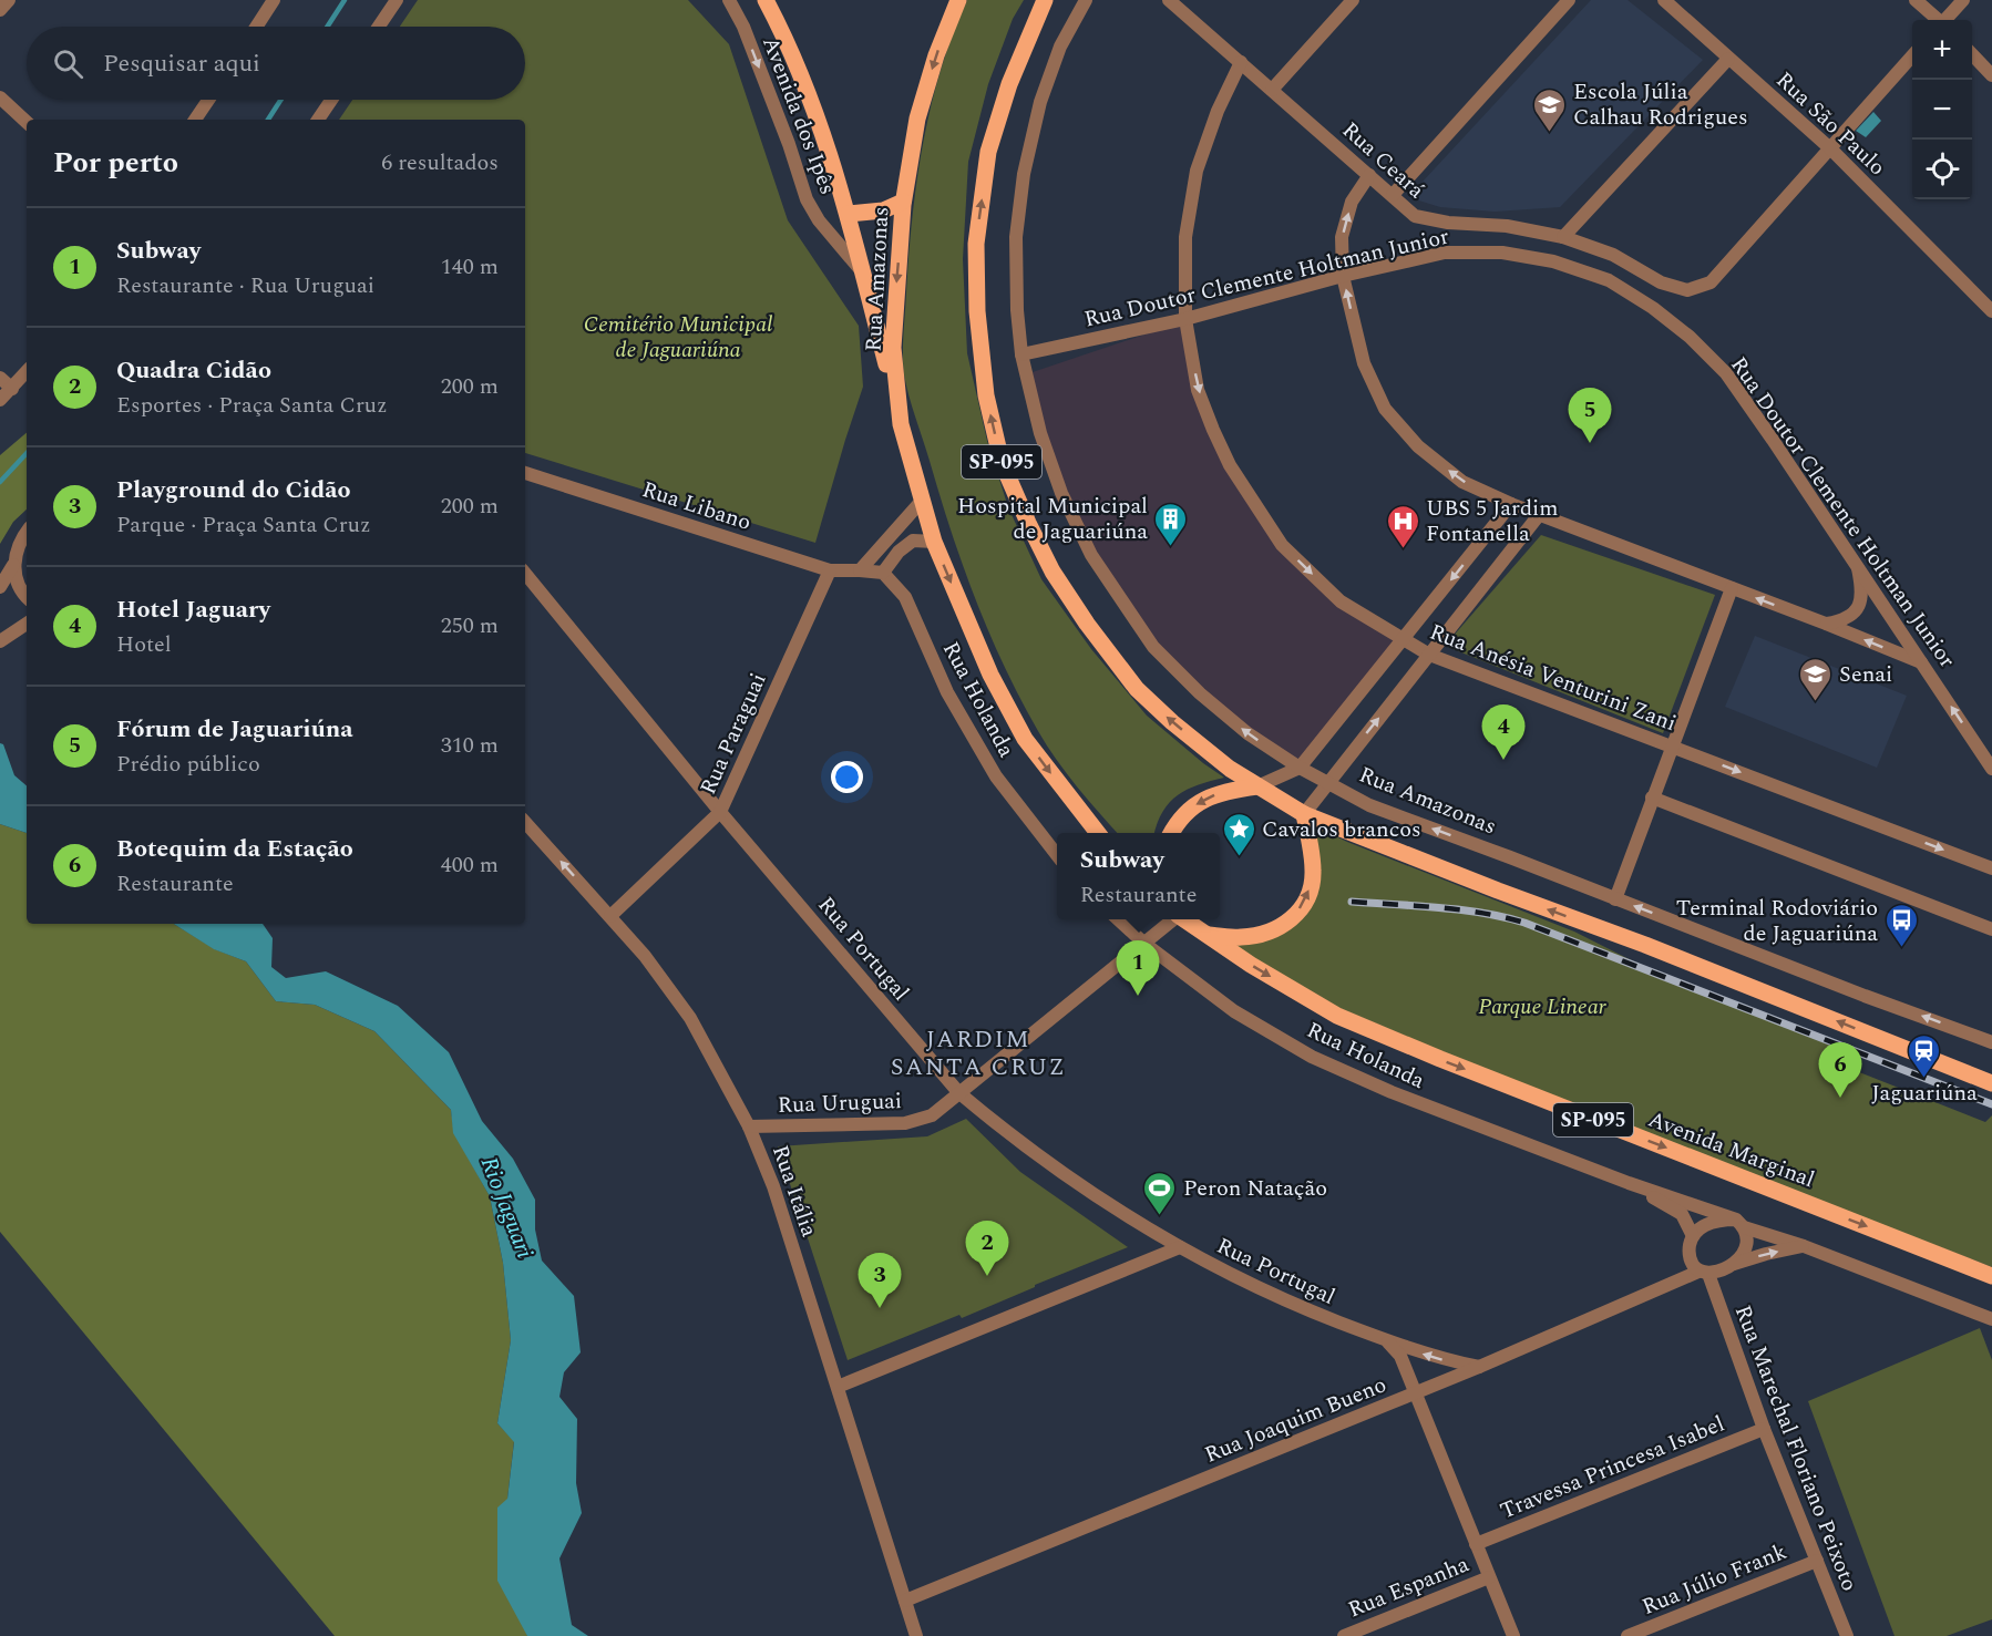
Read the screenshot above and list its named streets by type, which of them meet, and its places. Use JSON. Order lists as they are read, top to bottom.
{
  "streets": {
    "main road": ["Rua Amazonas", "SP-095", "Avenida Marginal"],
    "street": [
      "Avenida dos Ipês",
      "Rua São Paulo",
      "Rua Ceará",
      "Rua Doutor Clemente Holtman Junior",
      "Rua Libano",
      "Rua Anésia Venturini Zani",
      "Rua Holanda",
      "Rua Paraguai",
      "Rua Portugal",
      "Rua Uruguai",
      "Rua Itália",
      "Rua Joaquim Bueno",
      "Rua Marechal Floriano Peixoto",
      "Travessa Princesa Isabel",
      "Rua Júlio Frank",
      "Rua Espanha"
    ]
  },
  "crossings": [
    ["Rua São Paulo", "Rua Ceará"],
    ["Rua Ceará", "Rua Anésia Venturini Zani"],
    ["Rua Doutor Clemente Holtman Junior", "Rua Amazonas"],
    ["Rua Doutor Clemente Holtman Junior", "Rua Anésia Venturini Zani"],
    ["SP-095", "Avenida Marginal"],
    ["Rua Libano", "Rua Paraguai"],
    ["Rua Holanda", "Rua Uruguai"],
    ["Rua Paraguai", "Rua Portugal"],
    ["Rua Paraguai", "Rua Itália"],
    ["Rua Portugal", "Rua Uruguai"],
    ["Rua Portugal", "Rua Joaquim Bueno"],
    ["Rua Uruguai", "Rua Itália"],
    ["Rua Itália", "Rua Joaquim Bueno"],
    ["Rua Joaquim Bueno", "Rua Marechal Floriano Peixoto"],
    ["Rua Marechal Floriano Peixoto", "Travessa Princesa Isabel"],
    ["Rua Marechal Floriano Peixoto", "Rua Júlio Frank"]
  ],
  "one_way": ["Avenida dos Ipês", "Avenida Marginal"],
  "districts": ["JARDIM SANTA CRUZ"],
  "water": ["Rio Jaguari"],
  "parks": ["Cemitério Municipal de Jaguariúna", "Parque Linear"],
  "places": {
    "school or university": ["Escola Júlia Calhau Rodrigues", "Senai"],
    "building": ["Hospital Municipal de Jaguariúna"],
    "hospital": ["UBS 5 Jardim Fontanella"],
    "place": ["Cavalos brancos"],
    "bus stop": ["Terminal Rodoviário de Jaguariúna"],
    "station": ["Jaguariúna"],
    "sports": ["Peron Natação"]
  },
  "page": {
    "map_buttons": ["+", "−"],
    "search": "Pesquisar aqui",
    "heading": ["Por perto", "6 resultados"],
    "list": [
      {
        "mark": "1",
        "name": "Subway",
        "note": "Restaurante · Rua Uruguai",
        "value": "140 m"
      },
      {
        "mark": "2",
        "name": "Quadra Cidão",
        "note": "Esportes · Praça Santa Cruz",
        "value": "200 m"
      },
      {
        "mark": "3",
        "name": "Playground do Cidão",
        "note": "Parque · Praça Santa Cruz",
        "value": "200 m"
      },
      {
        "mark": "4",
        "name": "Hotel Jaguary",
        "note": "Hotel",
        "value": "250 m"
      },
      {
        "mark": "5",
        "name": "Fórum de Jaguariúna",
        "note": "Prédio público",
        "value": "310 m"
      },
      {
        "mark": "6",
        "name": "Botequim da Estação",
        "note": "Restaurante",
        "value": "400 m"
      }
    ],
    "pins": [
      "5",
      "4",
      "1",
      "6",
      "2",
      "3"
    ],
    "popup": ["Subway", "Restaurante"]
  }
}
